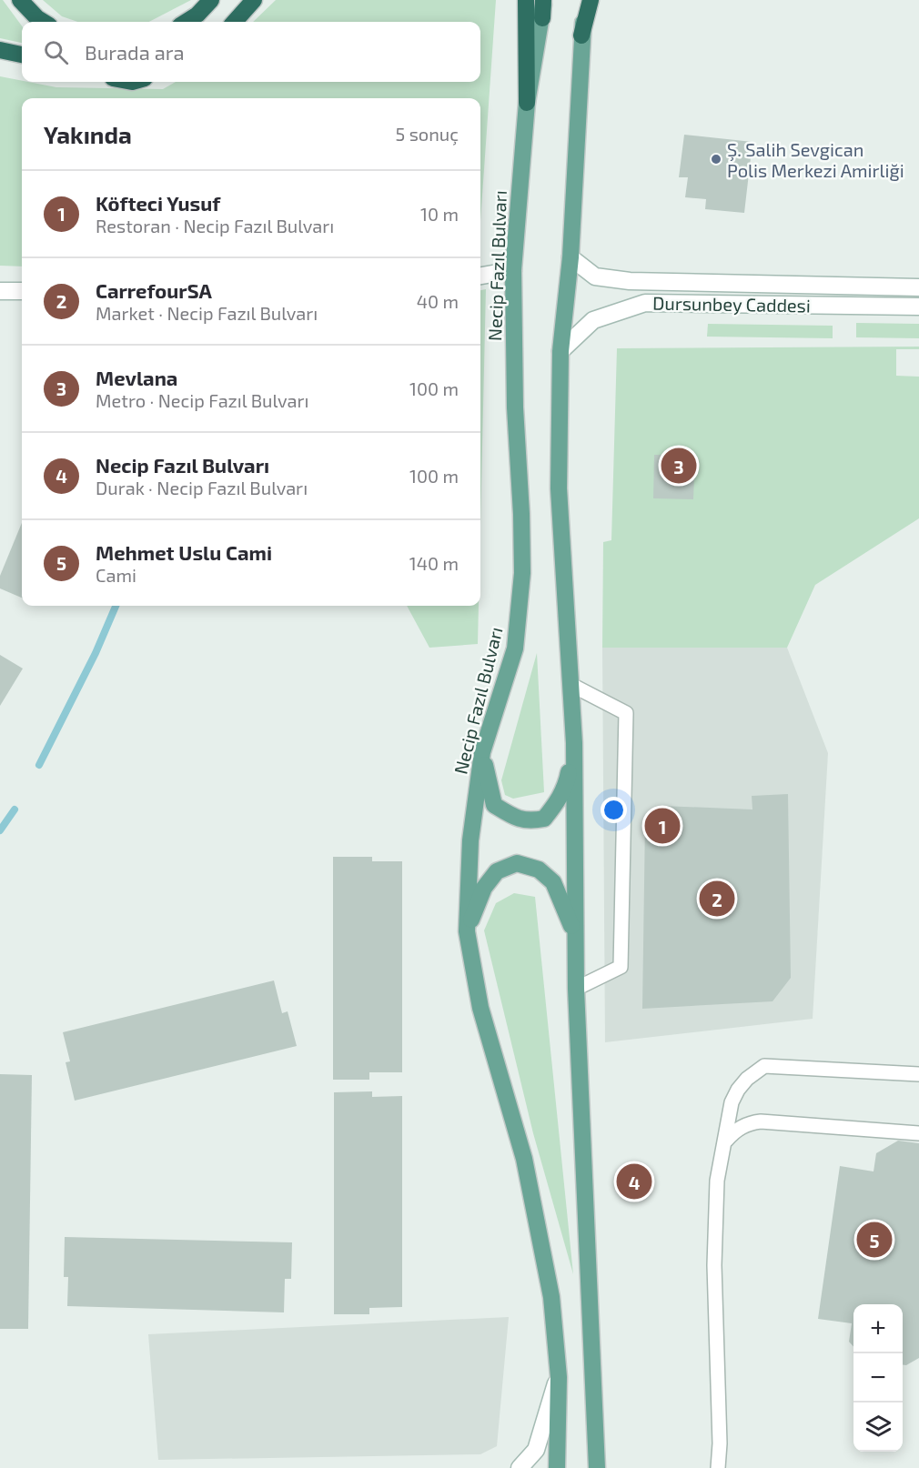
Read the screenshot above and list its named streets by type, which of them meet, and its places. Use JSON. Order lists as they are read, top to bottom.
{
  "streets": {
    "main road": ["Necip Fazıl Bulvarı", "Dursunbey Caddesi"]
  },
  "places": ["Ş. Salih Sevgican Polis Merkezi Amirliği"],
  "page": {
    "search": "Burada ara",
    "heading": ["Yakında", "5 sonuç"],
    "list": [
      {
        "mark": "1",
        "name": "Köfteci Yusuf",
        "note": "Restoran · Necip Fazıl Bulvarı",
        "value": "10 m"
      },
      {
        "mark": "2",
        "name": "CarrefourSA",
        "note": "Market · Necip Fazıl Bulvarı",
        "value": "40 m"
      },
      {
        "mark": "3",
        "name": "Mevlana",
        "note": "Metro · Necip Fazıl Bulvarı",
        "value": "100 m"
      },
      {
        "mark": "4",
        "name": "Necip Fazıl Bulvarı",
        "note": "Durak · Necip Fazıl Bulvarı",
        "value": "100 m"
      },
      {
        "mark": "5",
        "name": "Mehmet Uslu Cami",
        "note": "Cami",
        "value": "140 m"
      }
    ],
    "pins": [
      "3",
      "1",
      "2",
      "4",
      "5"
    ],
    "map_buttons": ["+", "−"]
  }
}
